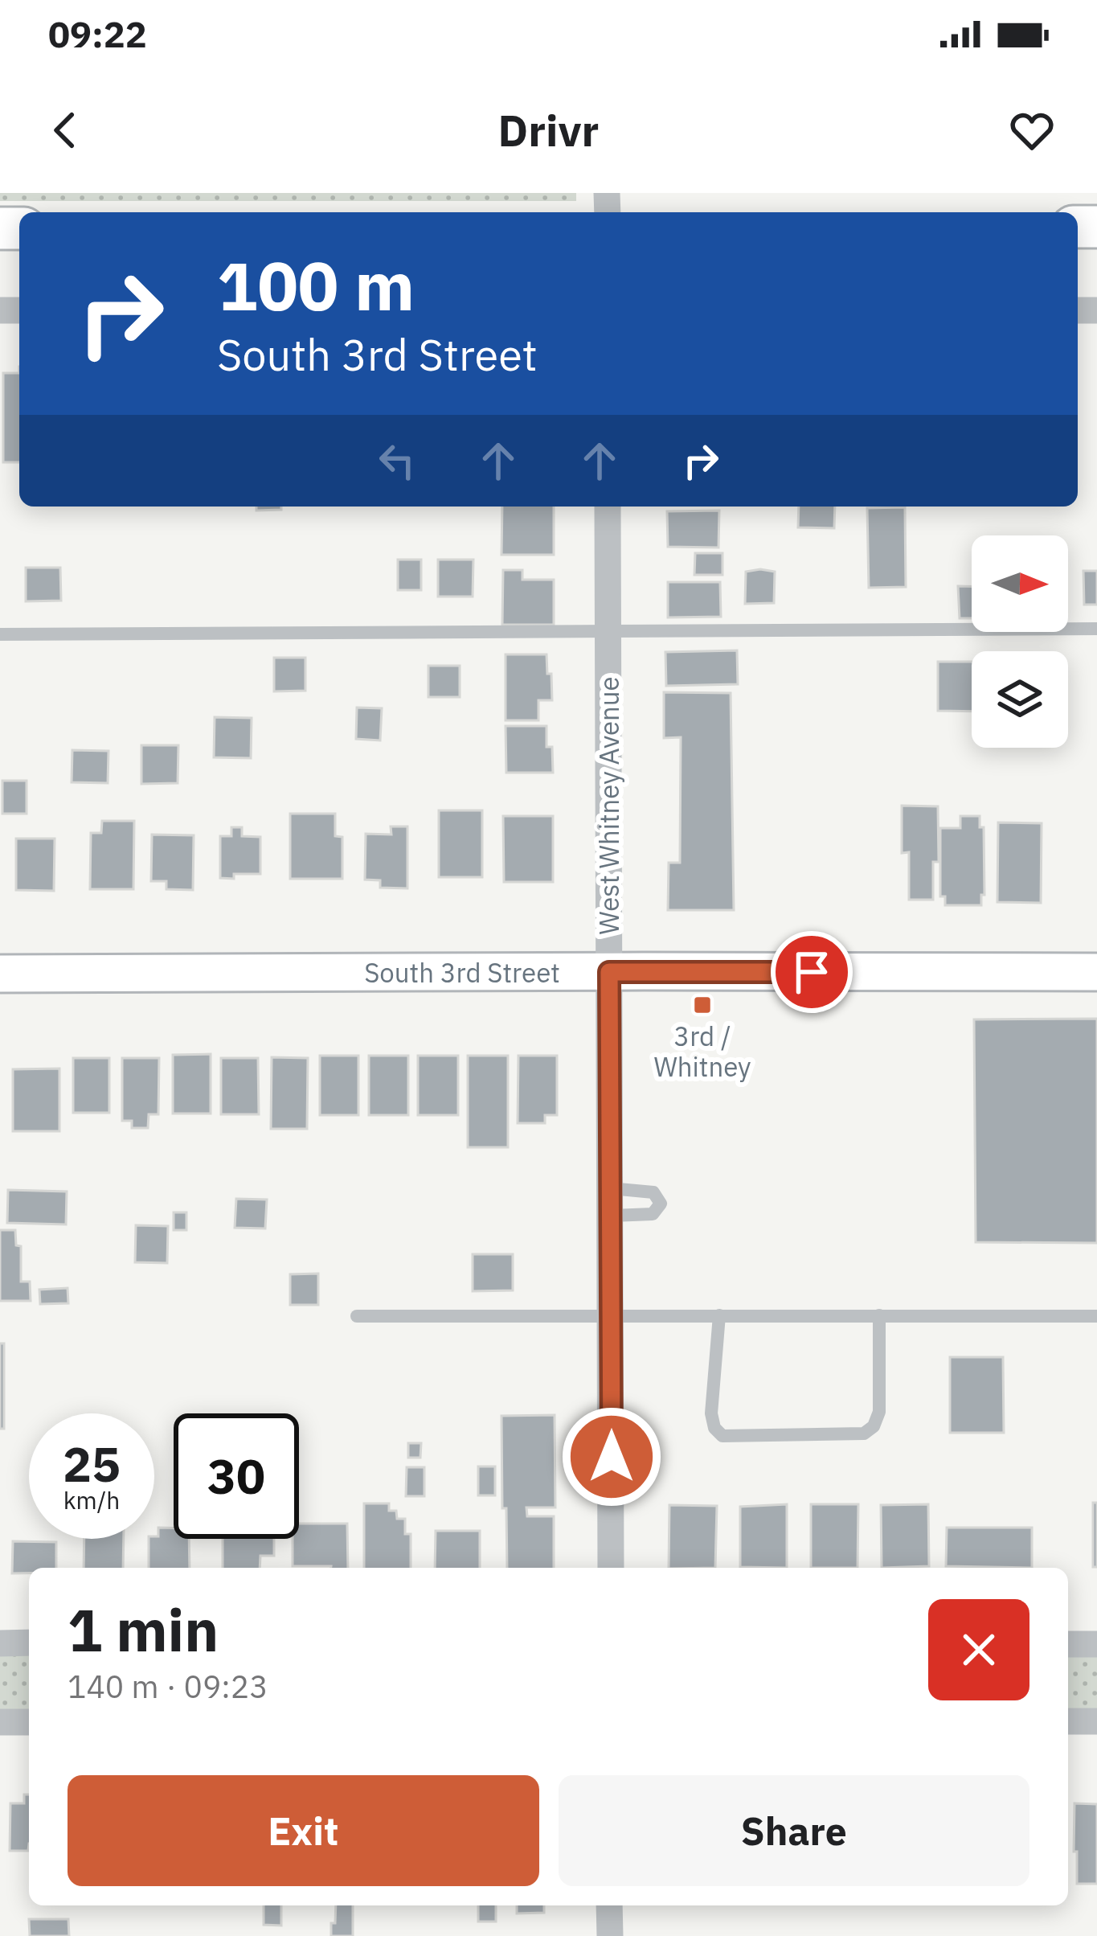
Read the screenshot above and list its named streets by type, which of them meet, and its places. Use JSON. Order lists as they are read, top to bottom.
{
  "streets": {
    "main road": ["South 3rd Street"],
    "street": ["West Whitney Avenue"]
  },
  "crossings": [
    ["West Whitney Avenue", "South 3rd Street"]
  ],
  "places": {
    "transit": ["3rd / Whitney"]
  },
  "north": "right",
  "page": {
    "status": "09:22",
    "header": "Drivr",
    "turn": ["100 m", "South 3rd Street"],
    "speed": "25 km/h",
    "limit": "30",
    "heading": ["1 min", "140 m · 09:23"],
    "buttons": ["Exit", "Share"]
  }
}
